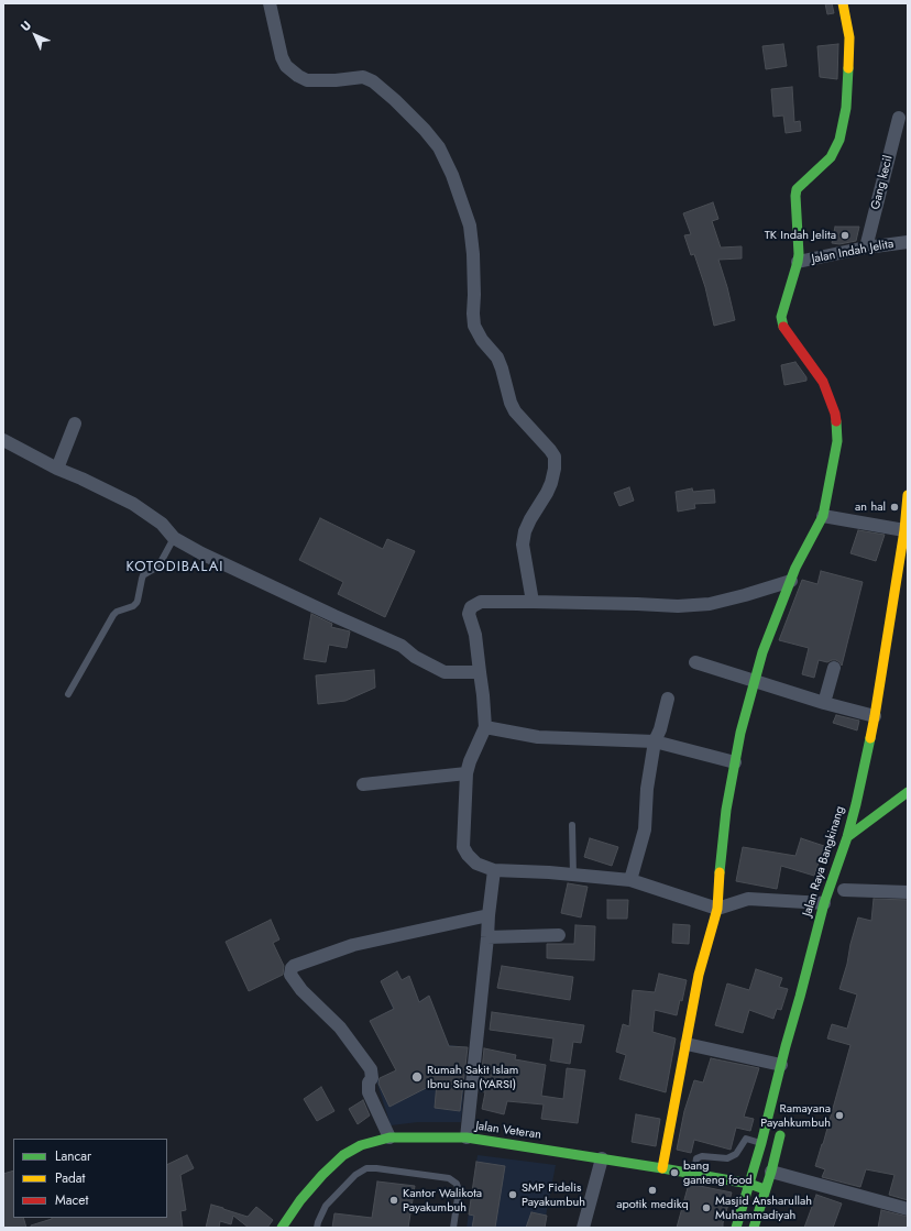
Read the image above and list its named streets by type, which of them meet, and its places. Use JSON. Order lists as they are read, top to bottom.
{
  "streets": {
    "main road": ["Jalan Raya Bangkinang", "Jalan Veteran"],
    "street": ["Gang kecil", "Jalan Indah Jelita"]
  },
  "crossings": [
    ["Gang kecil", "Jalan Indah Jelita"],
    ["Jalan Raya Bangkinang", "Jalan Veteran"]
  ],
  "districts": ["KOTODIBALAI"],
  "places": [
    "TK Indah Jelita",
    "an hal",
    "Rumah Sakit Islam Ibnu Sina (YARSI)",
    "Ramayana Payahkumbuh",
    "bang ganteng food",
    "apotik medikq",
    "SMP Fidelis Payakumbuh",
    "Kantor Walikota Payakumbuh",
    "Masjid Ansharullah Muhammadiyah"
  ],
  "legend": ["Lancar", "Padat", "Macet"],
  "north": "top left"
}
